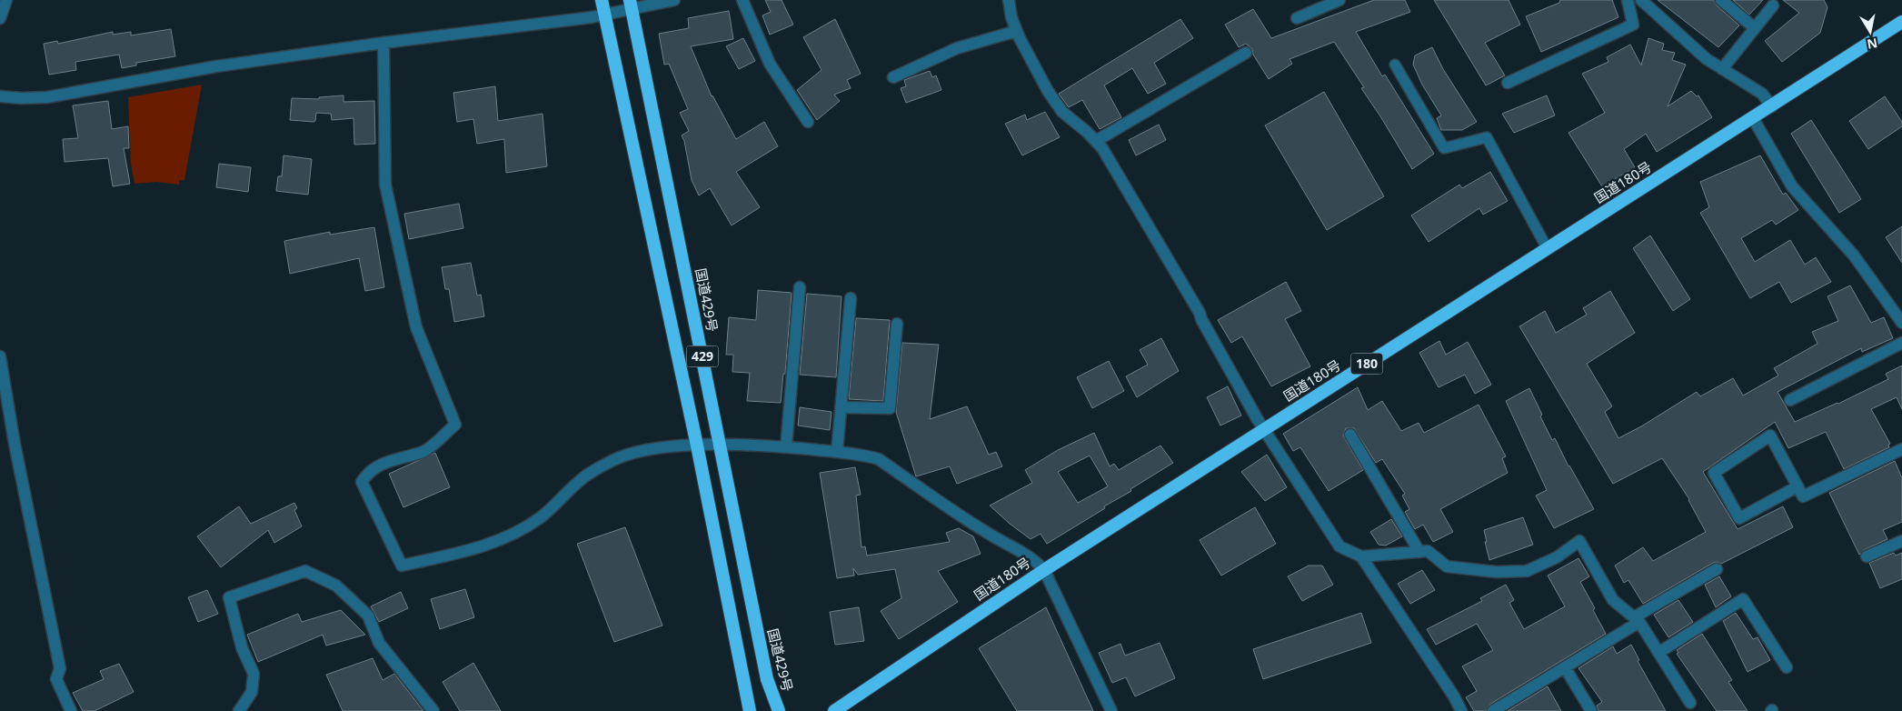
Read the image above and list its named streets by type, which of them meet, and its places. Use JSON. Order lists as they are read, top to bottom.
{
  "streets": {
    "highway": [
      "国道180号",
      "国道429号",
      "429",
      "180"
    ]
  },
  "north": "bottom"
}
